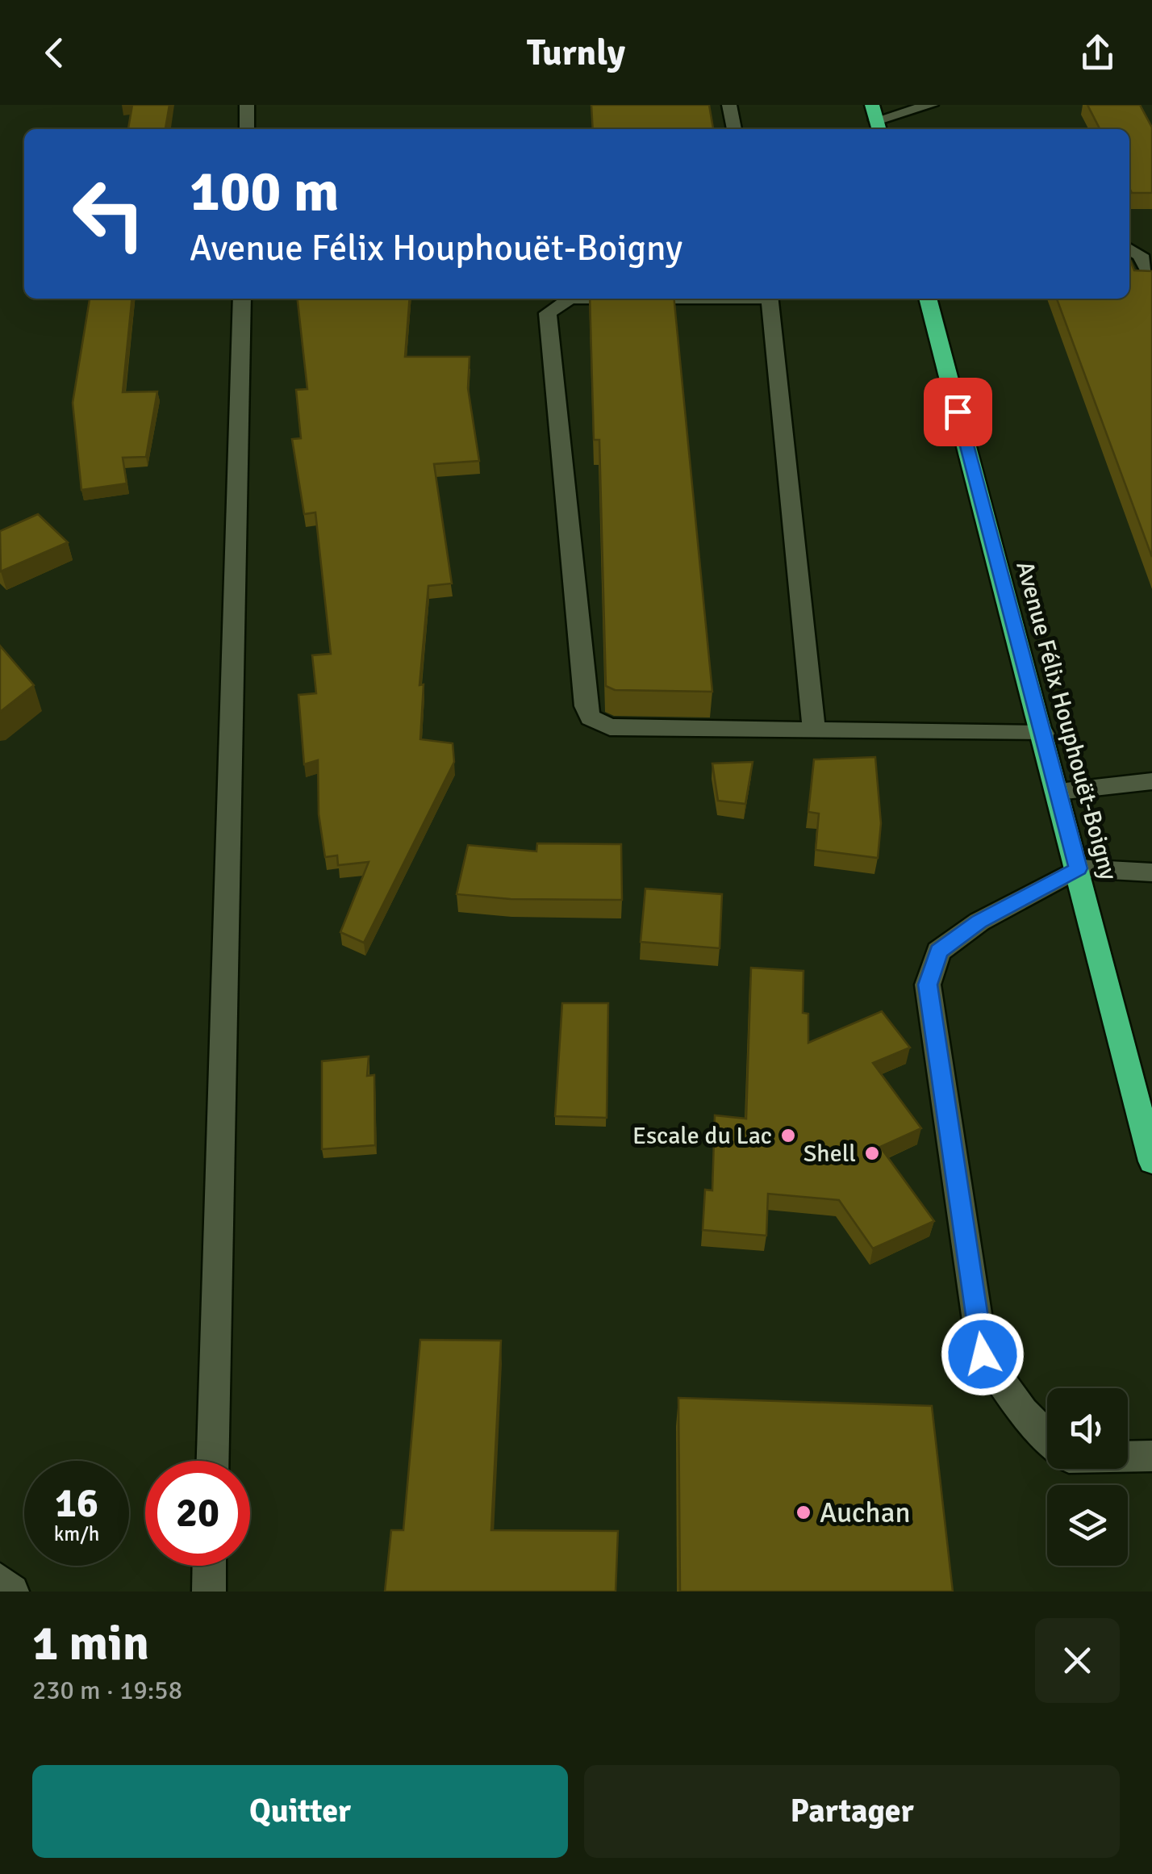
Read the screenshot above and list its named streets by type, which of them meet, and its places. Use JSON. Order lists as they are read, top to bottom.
{
  "streets": {
    "highway": ["Avenue Félix Houphouët-Boigny"]
  },
  "places": ["Escale du Lac", "Shell", "Auchan"],
  "page": {
    "header": "Turnly",
    "turn": ["100 m", "Avenue Félix Houphouët-Boigny"],
    "speed": "16 km/h",
    "limit": "20",
    "heading": ["1 min", "230 m · 19:58"],
    "buttons": ["Quitter", "Partager"]
  }
}
